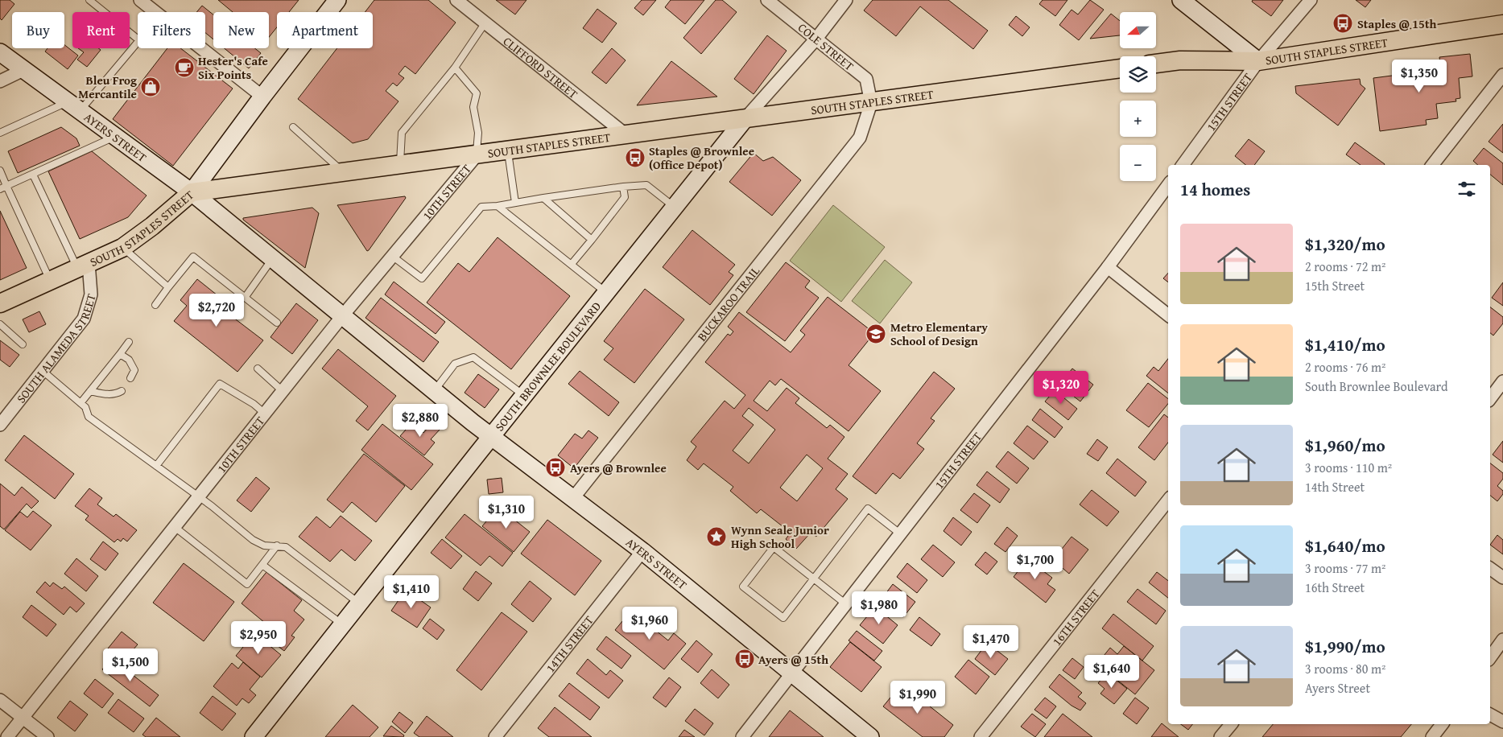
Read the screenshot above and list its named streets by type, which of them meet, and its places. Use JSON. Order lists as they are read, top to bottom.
{
  "streets": {
    "main road": ["SOUTH STAPLES STREET", "AYERS STREET", "SOUTH BROWNLEE BOULEVARD"],
    "street": [
      "COLE STREET",
      "CLIFFORD STREET",
      "15TH STREET",
      "10TH STREET",
      "BUCKAROO TRAIL",
      "SOUTH ALAMEDA STREET",
      "16TH STREET",
      "14TH STREET"
    ]
  },
  "crossings": [
    ["COLE STREET", "SOUTH STAPLES STREET"],
    ["COLE STREET", "BUCKAROO TRAIL"],
    ["COLE STREET", "SOUTH BROWNLEE BOULEVARD"],
    ["SOUTH STAPLES STREET", "CLIFFORD STREET"],
    ["SOUTH STAPLES STREET", "15TH STREET"],
    ["SOUTH STAPLES STREET", "AYERS STREET"],
    ["SOUTH STAPLES STREET", "10TH STREET"],
    ["SOUTH STAPLES STREET", "BUCKAROO TRAIL"],
    ["SOUTH STAPLES STREET", "SOUTH ALAMEDA STREET"],
    ["SOUTH STAPLES STREET", "SOUTH BROWNLEE BOULEVARD"],
    ["15TH STREET", "AYERS STREET"],
    ["AYERS STREET", "10TH STREET"],
    ["AYERS STREET", "BUCKAROO TRAIL"],
    ["AYERS STREET", "SOUTH BROWNLEE BOULEVARD"],
    ["AYERS STREET", "14TH STREET"]
  ],
  "places": {
    "bus stop": [
      "Staples @ 15th",
      "Staples @ Brownlee (Office Depot)",
      "Ayers @ Brownlee",
      "Ayers @ 15th"
    ],
    "cafe": ["Hester's Cafe Six Points"],
    "shop": ["Bleu Frog Mercantile"],
    "school or university": ["Metro Elementary School of Design"],
    "place": ["Wynn Seale Junior High School"]
  },
  "north": "left",
  "page": {
    "map_buttons": ["+", "−"],
    "chip": [
      "Buy",
      "Rent",
      "Filters",
      "New",
      "Apartment"
    ],
    "price": [
      "$1,350",
      "$2,720",
      "$1,320",
      "$2,880",
      "$1,310",
      "$1,700",
      "$1,410",
      "$1,980",
      "$1,960",
      "$2,950",
      "$1,470",
      "$1,500",
      "$1,640",
      "$1,990"
    ],
    "heading": "14 homes",
    "list": [
      {
        "name": "$1,320/mo",
        "note": "2 rooms · 72 m² · 15th Street"
      },
      {
        "name": "$1,410/mo",
        "note": "2 rooms · 76 m² · South Brownlee Boulevard"
      },
      {
        "name": "$1,960/mo",
        "note": "3 rooms · 110 m² · 14th Street"
      },
      {
        "name": "$1,640/mo",
        "note": "3 rooms · 77 m² · 16th Street"
      },
      {
        "name": "$1,990/mo",
        "note": "3 rooms · 80 m² · Ayers Street"
      }
    ]
  }
}
